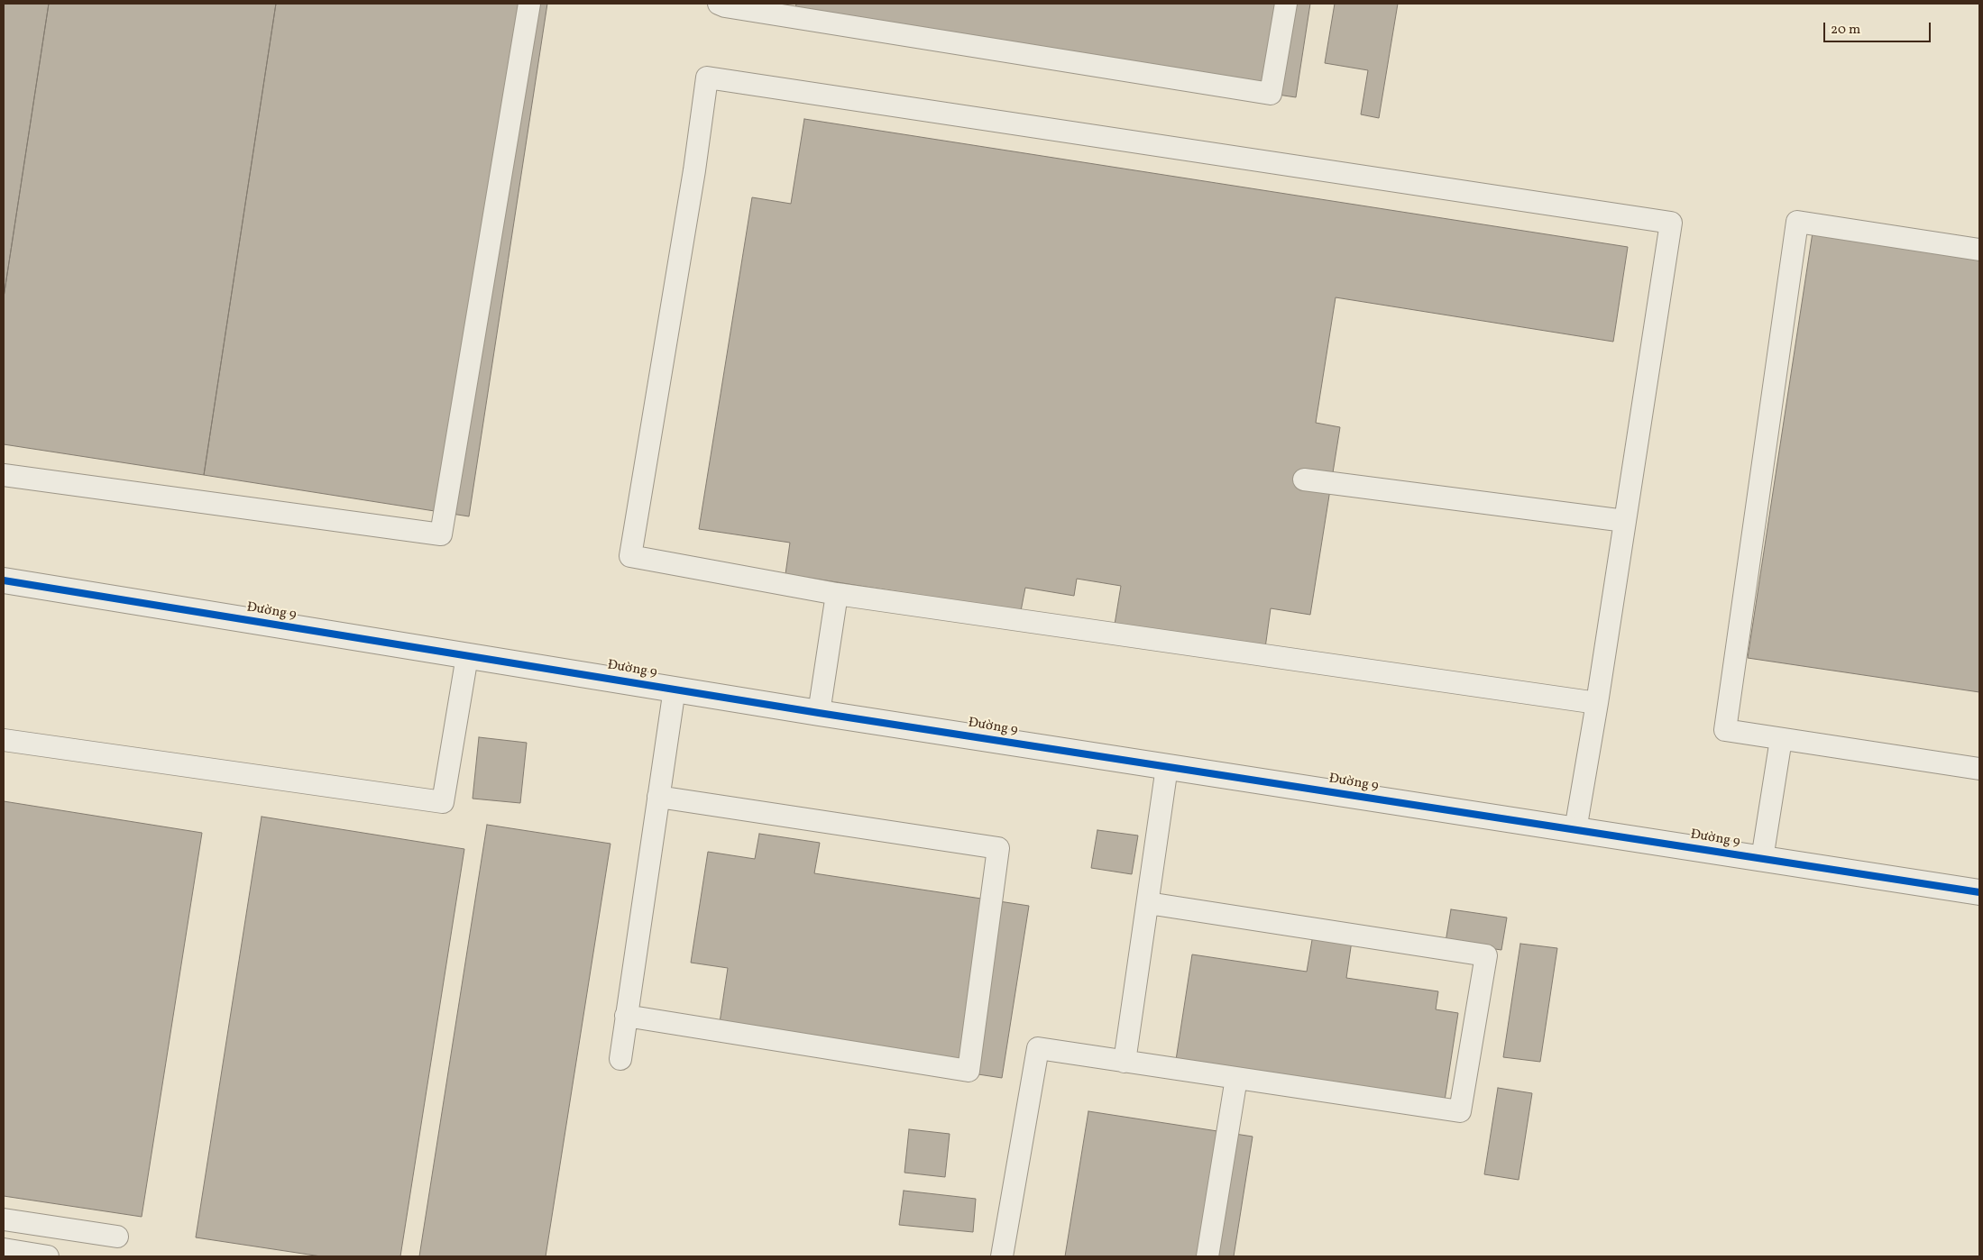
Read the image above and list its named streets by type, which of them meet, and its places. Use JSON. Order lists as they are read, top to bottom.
{
  "streets": {
    "street": ["Đường 9"]
  },
  "scale_bar": "20 m"
}
